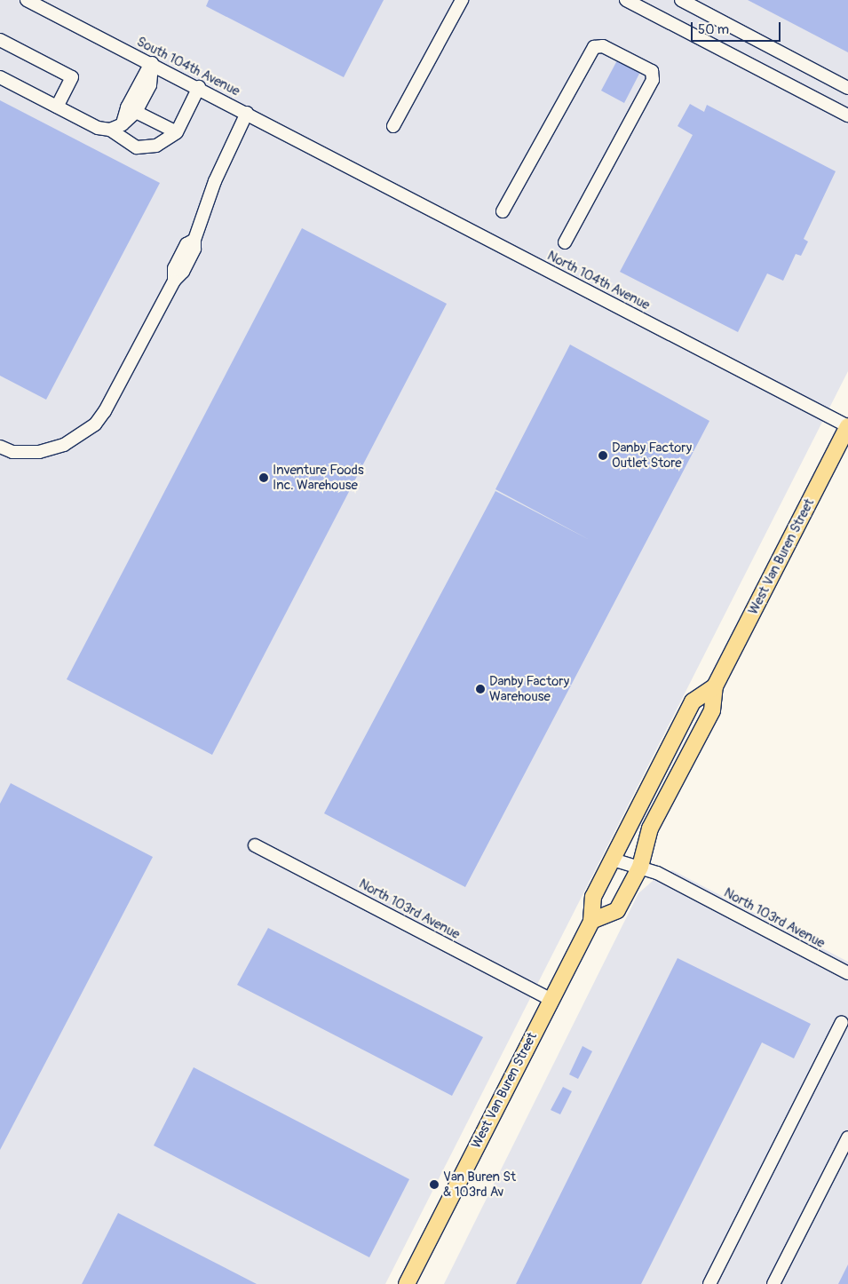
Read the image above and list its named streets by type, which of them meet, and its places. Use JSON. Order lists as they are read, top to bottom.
{
  "streets": {
    "main road": ["West Van Buren Street"],
    "street": ["South 104th Avenue", "North 104th Avenue", "North 103rd Avenue"]
  },
  "crossings": [
    ["South 104th Avenue", "North 104th Avenue"],
    ["North 104th Avenue", "West Van Buren Street"],
    ["West Van Buren Street", "North 103rd Avenue"]
  ],
  "places": [
    "Danby Factory Outlet Store",
    "Inventure Foods Inc. Warehouse",
    "Danby Factory Warehouse",
    "Van Buren St & 103rd Av"
  ],
  "scale_bar": "50 m"
}
